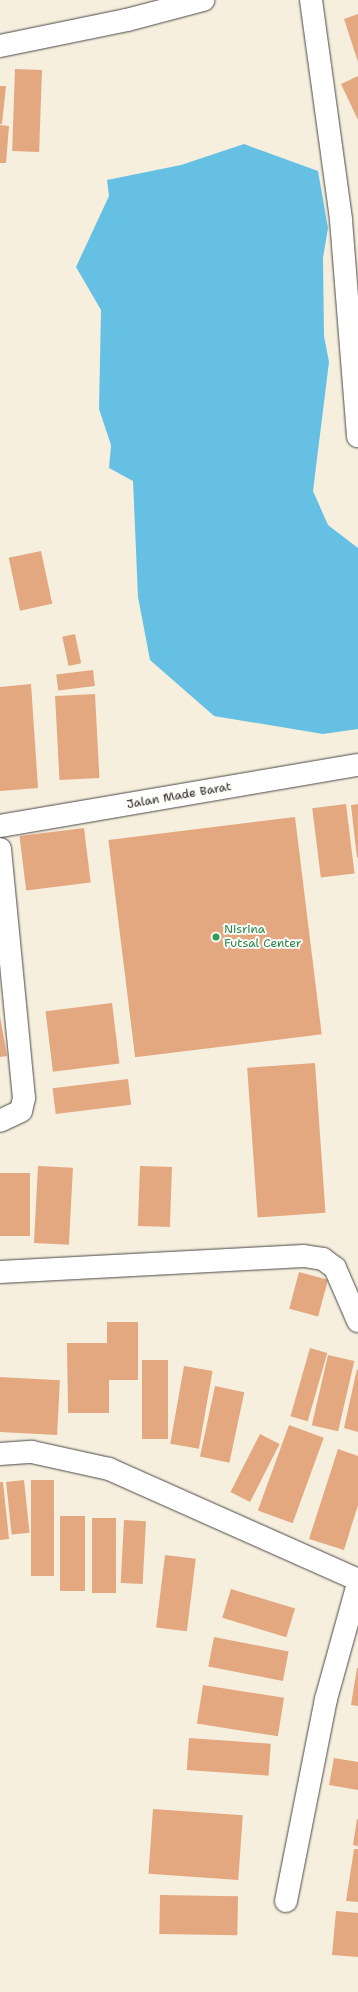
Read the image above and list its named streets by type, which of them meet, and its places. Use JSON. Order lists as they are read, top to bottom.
{
  "streets": {
    "street": ["Jalan Made Barat"]
  },
  "places": ["Nisrina Futsal Center"]
}
